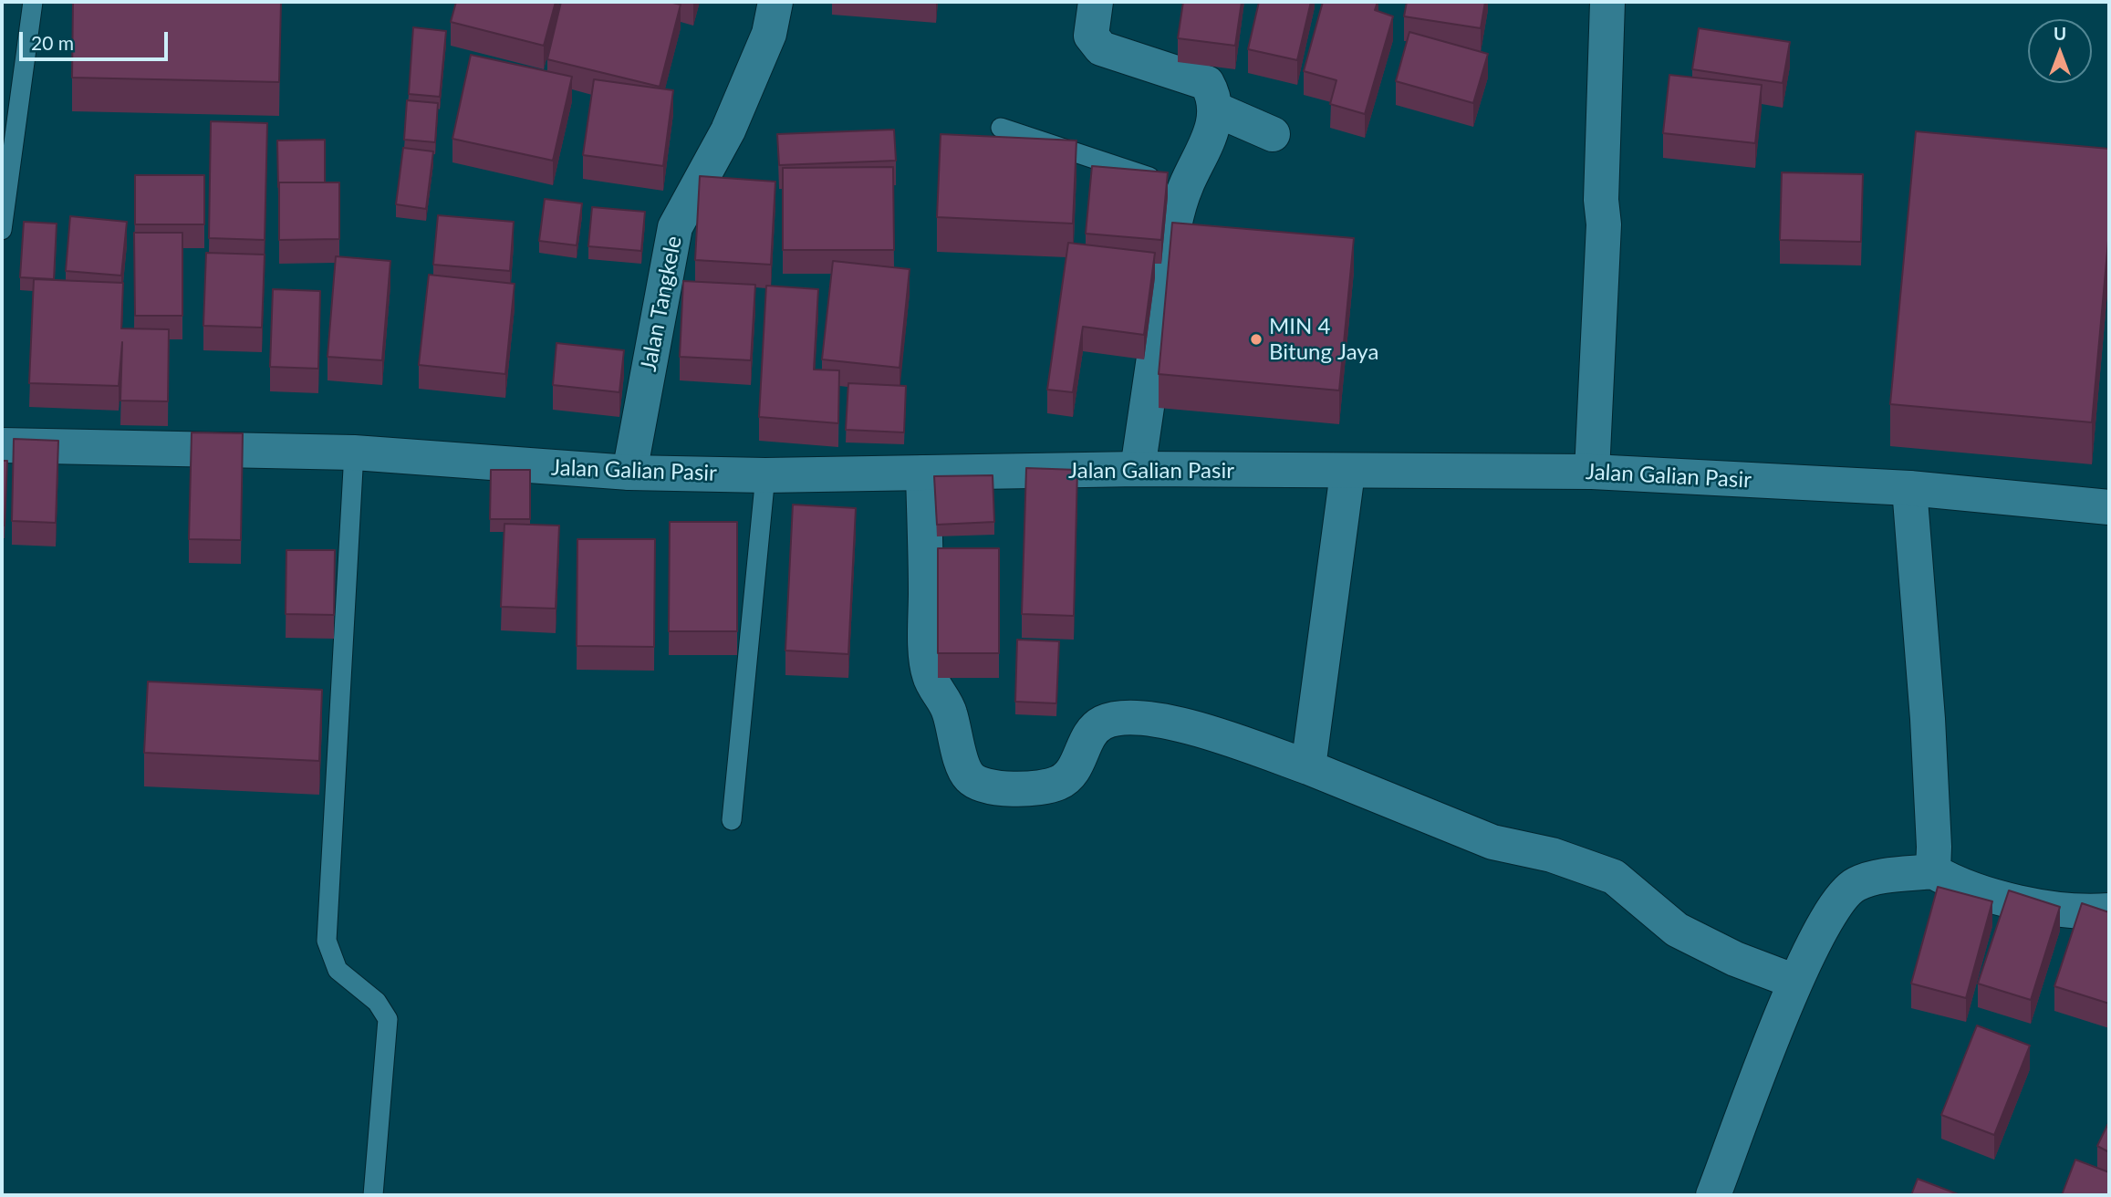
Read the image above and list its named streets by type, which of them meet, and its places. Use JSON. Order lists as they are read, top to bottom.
{
  "streets": {
    "street": ["Jalan Tangkele", "Jalan Galian Pasir"]
  },
  "crossings": [
    ["Jalan Tangkele", "Jalan Galian Pasir"]
  ],
  "places": ["MIN 4 Bitung Jaya"],
  "scale_bar": "20 m",
  "north": "top"
}
